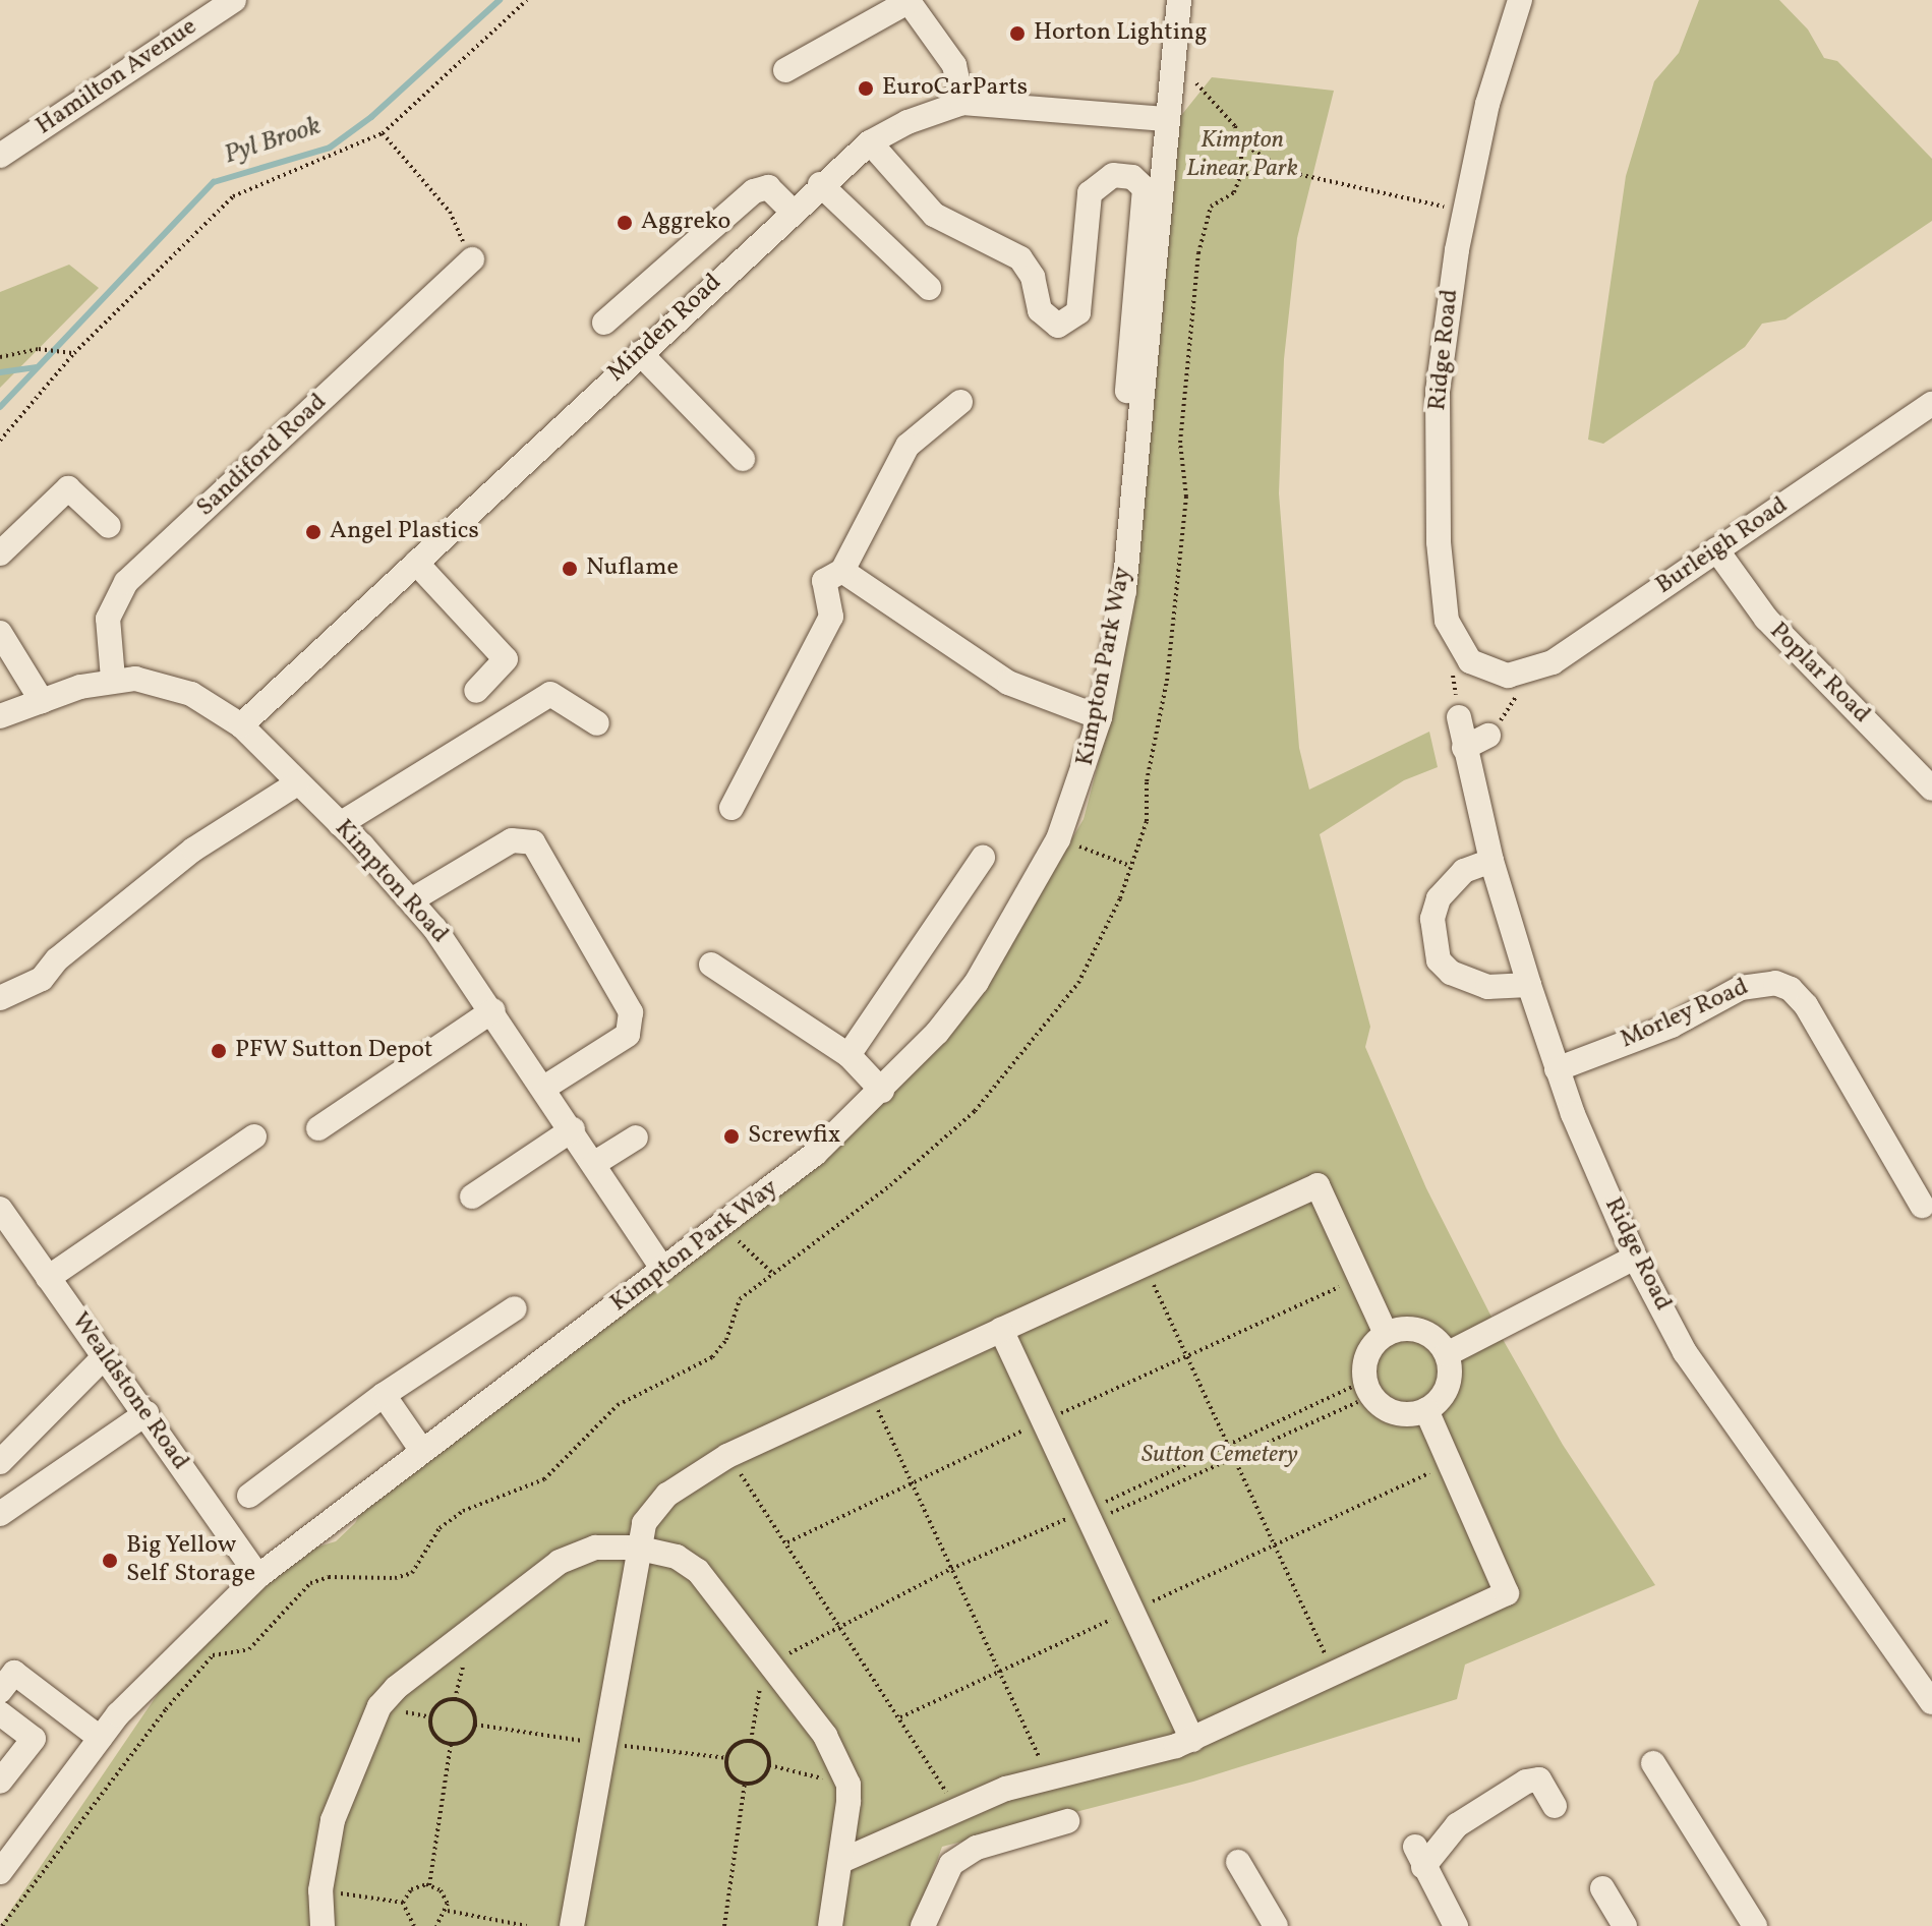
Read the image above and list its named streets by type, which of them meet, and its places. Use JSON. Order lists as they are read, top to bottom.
{
  "streets": {
    "street": [
      "Hamilton Avenue",
      "Minden Road",
      "Ridge Road",
      "Sandiford Road",
      "Burleigh Road",
      "Kimpton Park Way",
      "Poplar Road",
      "Kimpton Road",
      "Morley Road",
      "Wealdstone Road"
    ]
  },
  "crossings": [
    ["Minden Road", "Kimpton Park Way"],
    ["Minden Road", "Kimpton Road"],
    ["Ridge Road", "Morley Road"],
    ["Sandiford Road", "Kimpton Road"],
    ["Burleigh Road", "Poplar Road"],
    ["Kimpton Park Way", "Kimpton Road"],
    ["Kimpton Park Way", "Wealdstone Road"]
  ],
  "water": ["Pyl Brook"],
  "parks": ["Kimpton Linear Park", "Sutton Cemetery"],
  "places": [
    "Horton Lighting",
    "EuroCarParts",
    "Aggreko",
    "Angel Plastics",
    "Nuflame",
    "PFW Sutton Depot",
    "Screwfix",
    "Big Yellow Self Storage"
  ]
}
